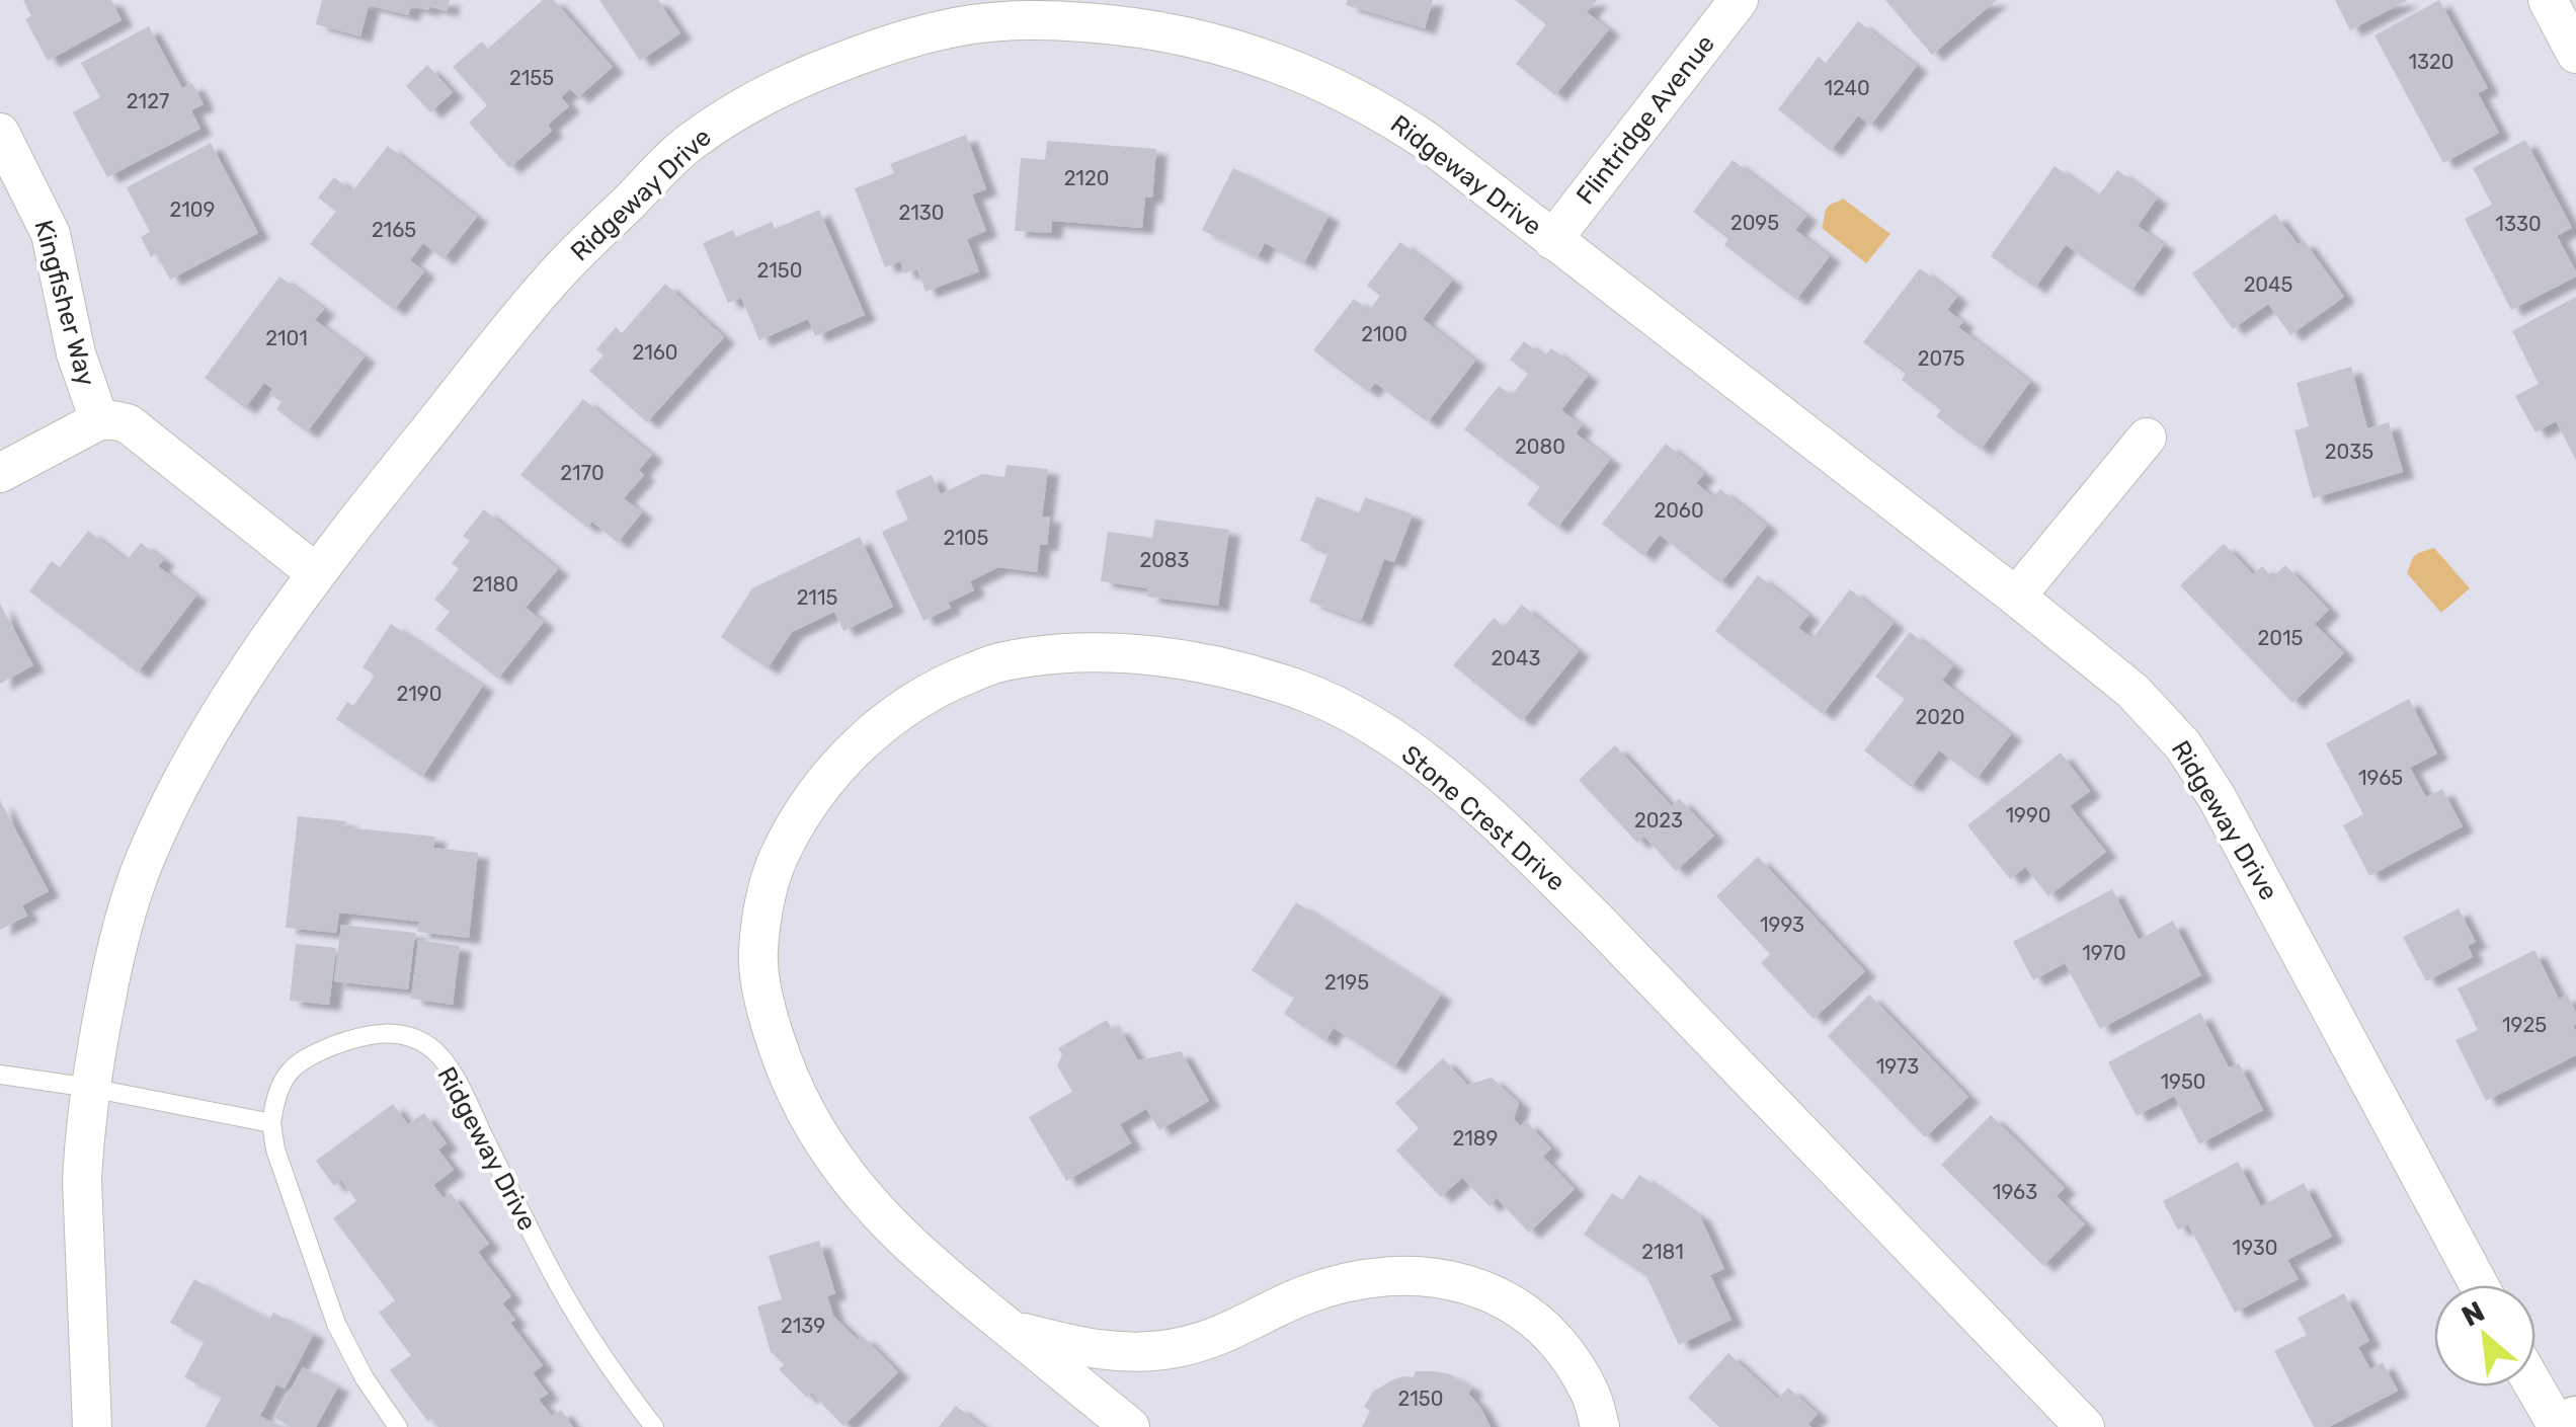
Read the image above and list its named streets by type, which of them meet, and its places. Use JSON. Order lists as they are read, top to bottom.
{
  "streets": {
    "street": [
      "Flintridge Avenue",
      "Ridgeway Drive",
      "Kingfisher Way",
      "Stone Crest Drive"
    ]
  },
  "crossings": [
    ["Flintridge Avenue", "Ridgeway Drive"]
  ],
  "house_numbers": [
    "1320",
    "2155",
    "1240",
    "2127",
    "2120",
    "2109",
    "2130",
    "2095",
    "1330",
    "2165",
    "2150",
    "2045",
    "2100",
    "2101",
    "2160",
    "2075",
    "2080",
    "2035",
    "2170",
    "2060",
    "2105",
    "2083",
    "2180",
    "2115",
    "2015",
    "2043",
    "2190",
    "2020",
    "1965",
    "1990",
    "2023",
    "1993",
    "1970",
    "2195",
    "1925",
    "1973",
    "1950",
    "2189",
    "1963",
    "1930",
    "2181",
    "2139",
    "2150"
  ],
  "north": "top left"
}
